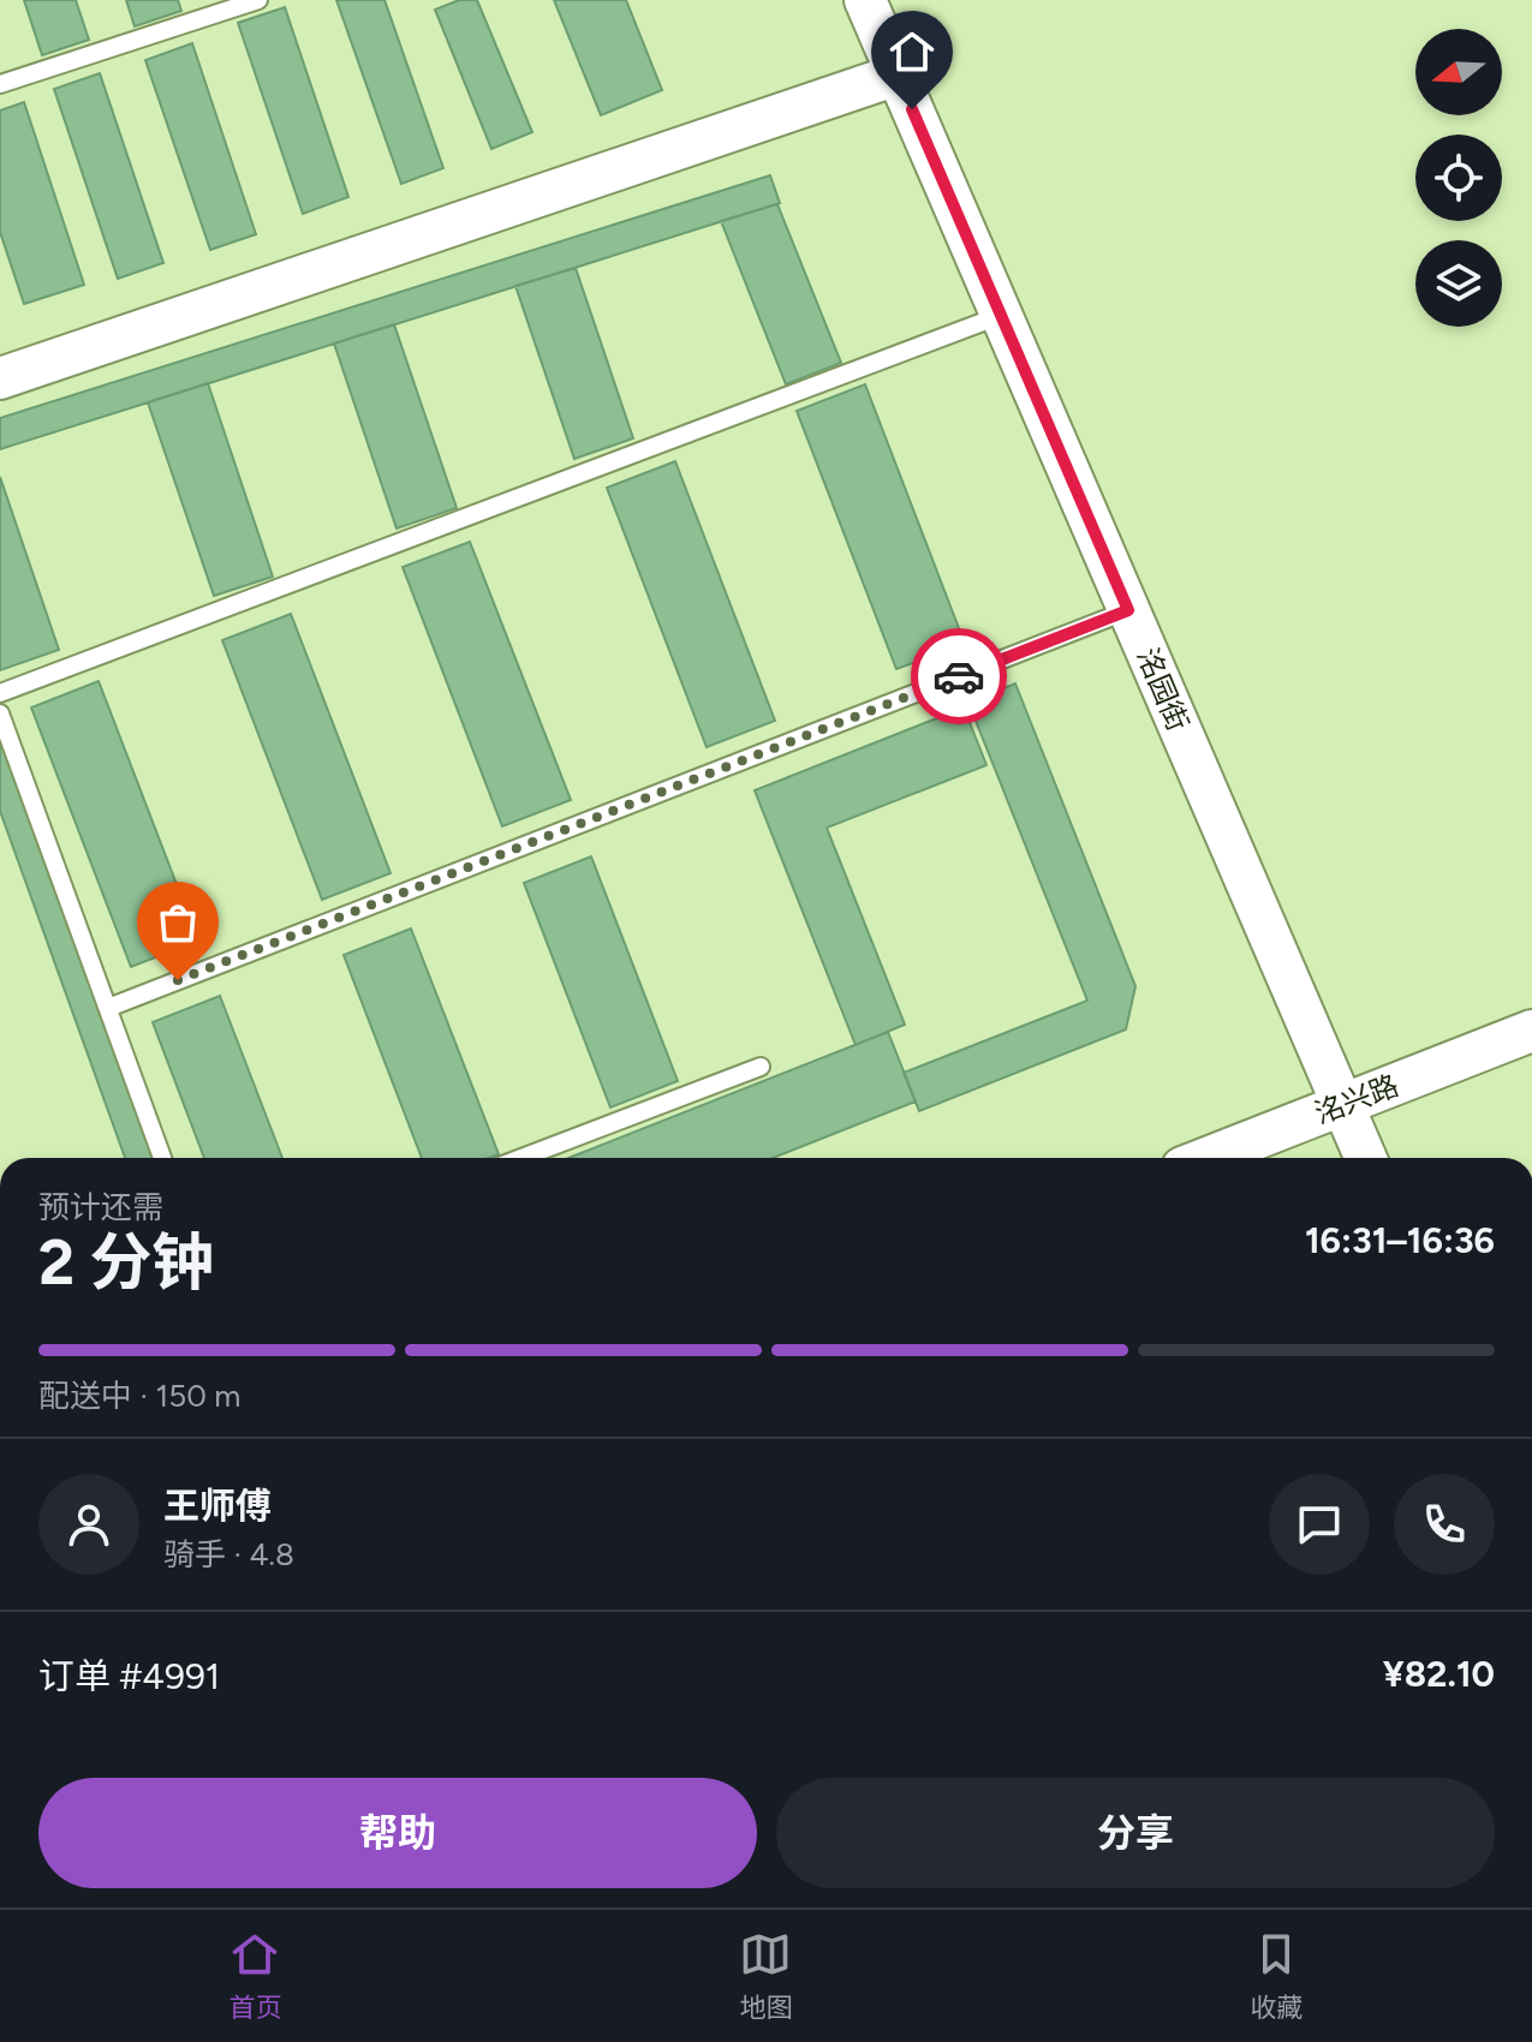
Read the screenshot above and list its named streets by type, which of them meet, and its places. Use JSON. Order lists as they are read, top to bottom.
{
  "streets": {
    "street": ["洺园街", "洺兴路"]
  },
  "crossings": [
    ["洺园街", "洺兴路"]
  ],
  "north": "left",
  "page": {
    "heading": ["2 分钟", "预计还需", "16:31–16:36"],
    "panel": [
      "王师傅",
      "骑手 · 4.8",
      "订单 #4991",
      "¥82.10"
    ],
    "bar": "配送中 · 150 m",
    "buttons": ["帮助", "分享"],
    "tabs": ["首页", "地图", "收藏"]
  }
}
